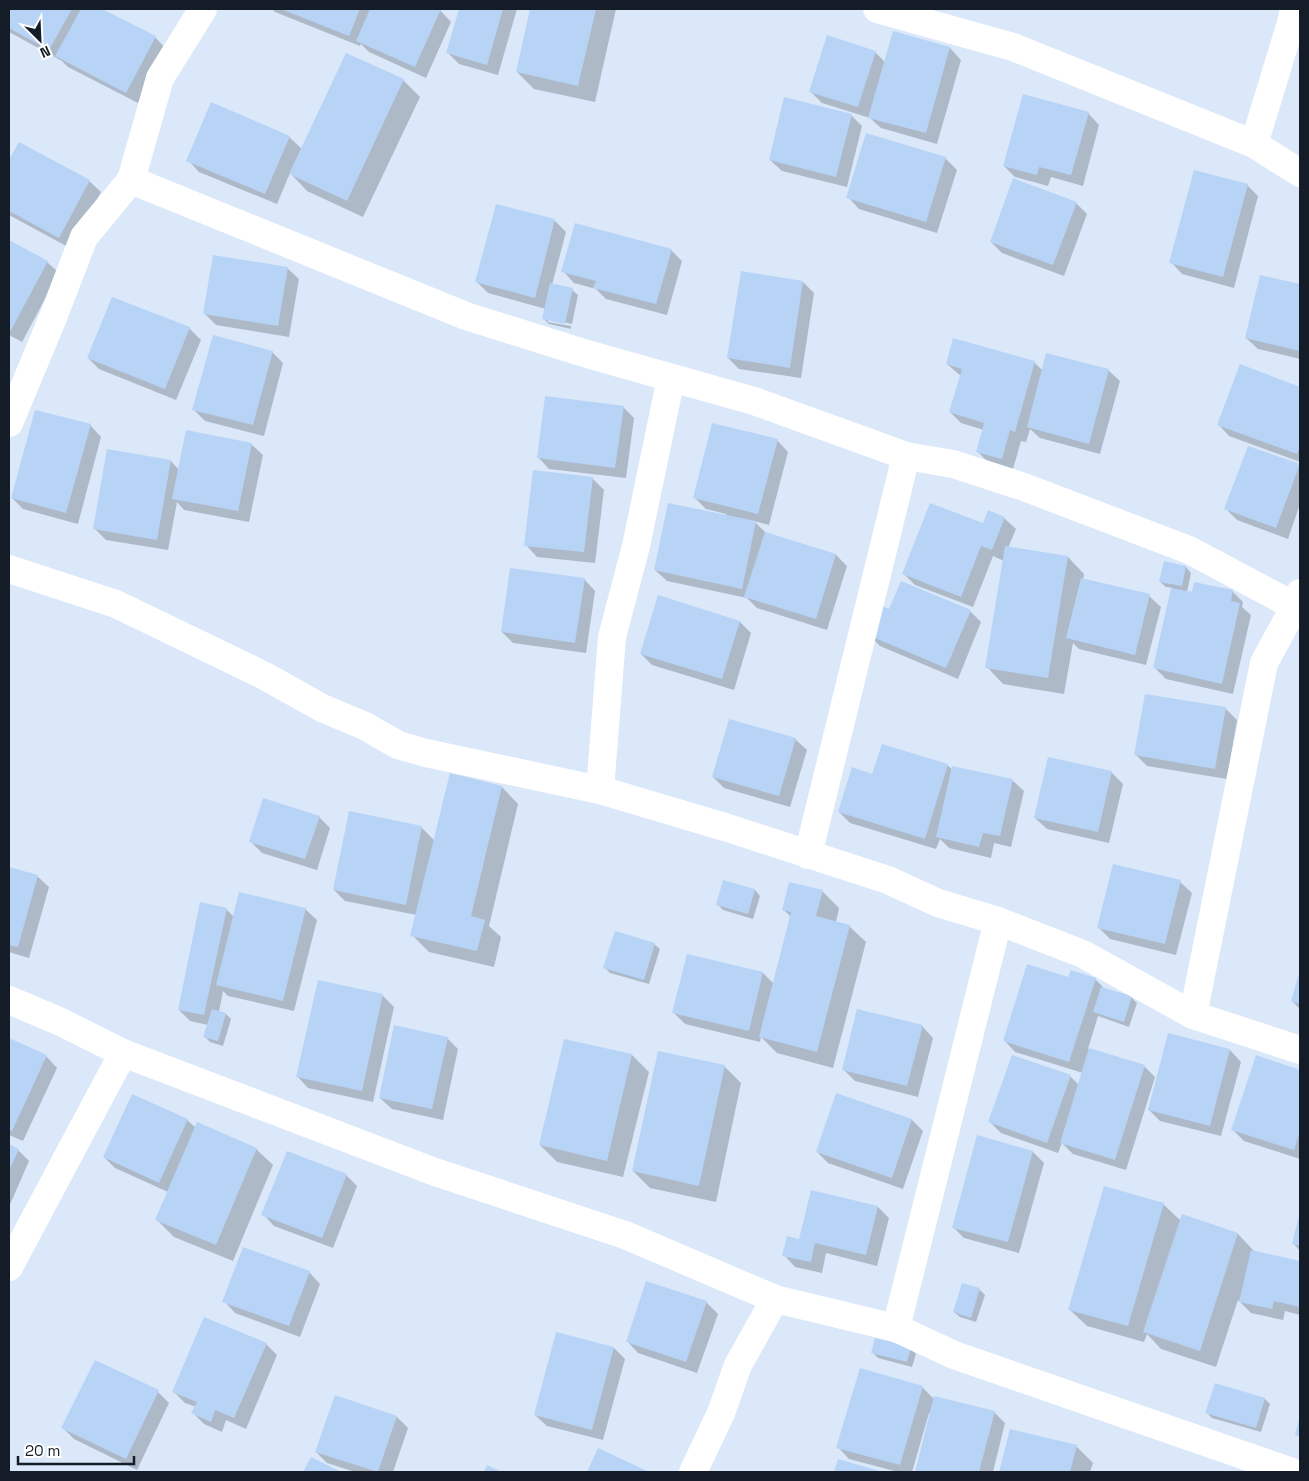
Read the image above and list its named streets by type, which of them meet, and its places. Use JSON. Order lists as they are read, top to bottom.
{
  "scale_bar": "20 m",
  "north": "bottom right"
}
